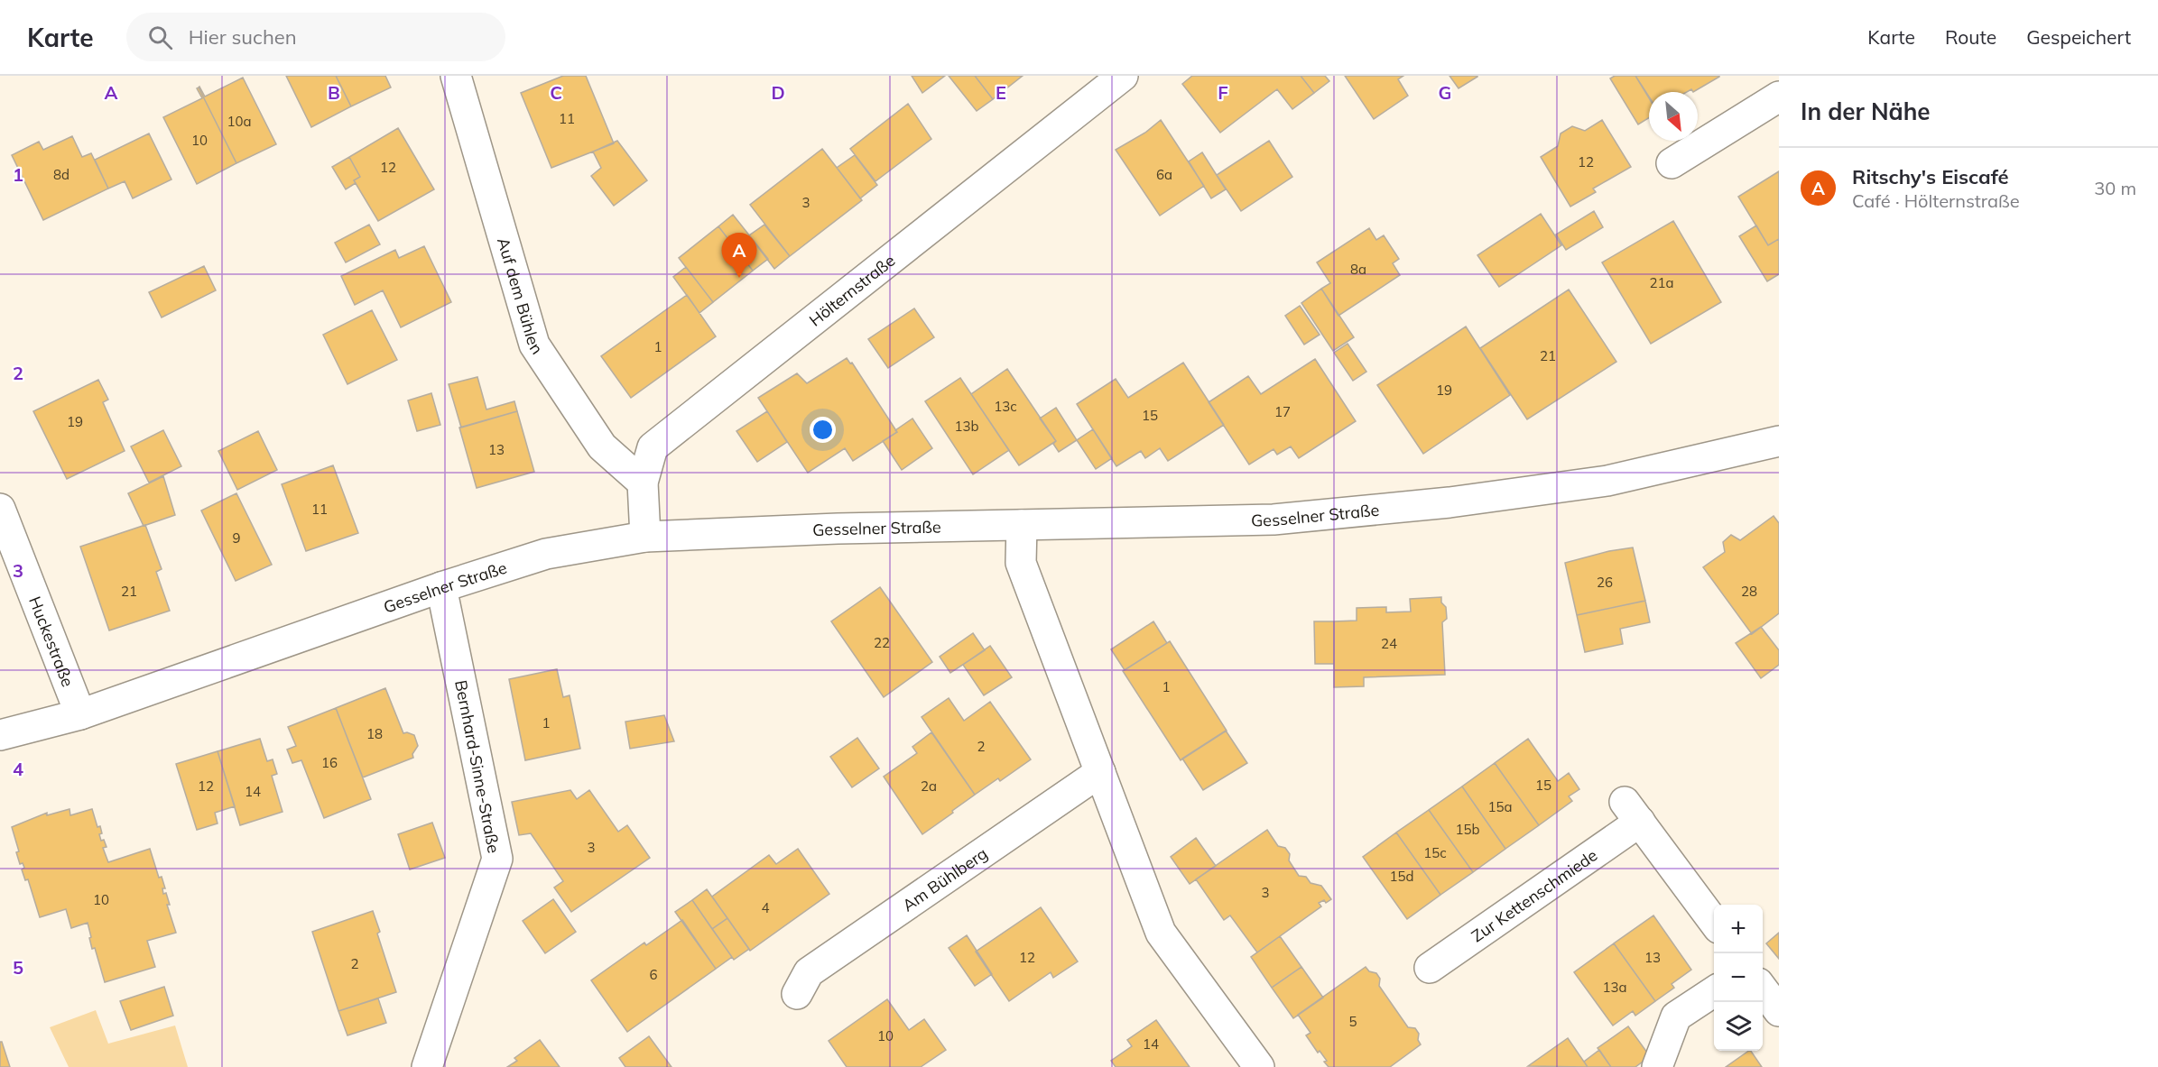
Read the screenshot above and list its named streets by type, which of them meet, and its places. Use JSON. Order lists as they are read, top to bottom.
{
  "streets": {
    "street": [
      "Hölternstraße",
      "Auf dem Bühlen",
      "Gesselner Straße",
      "Huckestraße",
      "Bernhard-Sinne-Straße",
      "Am Bühlberg",
      "Zur Kettenschmiede"
    ]
  },
  "crossings": [
    ["Hölternstraße", "Auf dem Bühlen"],
    ["Hölternstraße", "Gesselner Straße"],
    ["Gesselner Straße", "Huckestraße"],
    ["Gesselner Straße", "Bernhard-Sinne-Straße"]
  ],
  "house_numbers": [
    "11",
    "10a",
    "10",
    "12",
    "12",
    "8d",
    "6a",
    "3",
    "8a",
    "21a",
    "1",
    "21",
    "19",
    "13c",
    "17",
    "15",
    "19",
    "13b",
    "13",
    "11",
    "9",
    "26",
    "21",
    "28",
    "22",
    "24",
    "1",
    "1",
    "18",
    "2",
    "16",
    "15",
    "12",
    "2a",
    "14",
    "15a",
    "15b",
    "3",
    "15c",
    "15d",
    "3",
    "10",
    "4",
    "12",
    "13",
    "2",
    "6",
    "13a",
    "5",
    "10",
    "14"
  ],
  "north": "bottom right",
  "page": {
    "header": "Karte",
    "search": "Hier suchen",
    "nav": ["Karte", "Route", "Gespeichert"],
    "heading": "In der Nähe",
    "list": [
      {
        "mark": "A",
        "name": "Ritschy's Eiscafé",
        "note": "Café · Hölternstraße",
        "value": "30 m"
      }
    ],
    "pins": "A",
    "map_buttons": ["+", "−"]
  },
  "grid": {
    "columns": [
      "A",
      "B",
      "C",
      "D",
      "E",
      "F",
      "G"
    ],
    "rows": [
      "1",
      "2",
      "3",
      "4",
      "5"
    ]
  }
}
